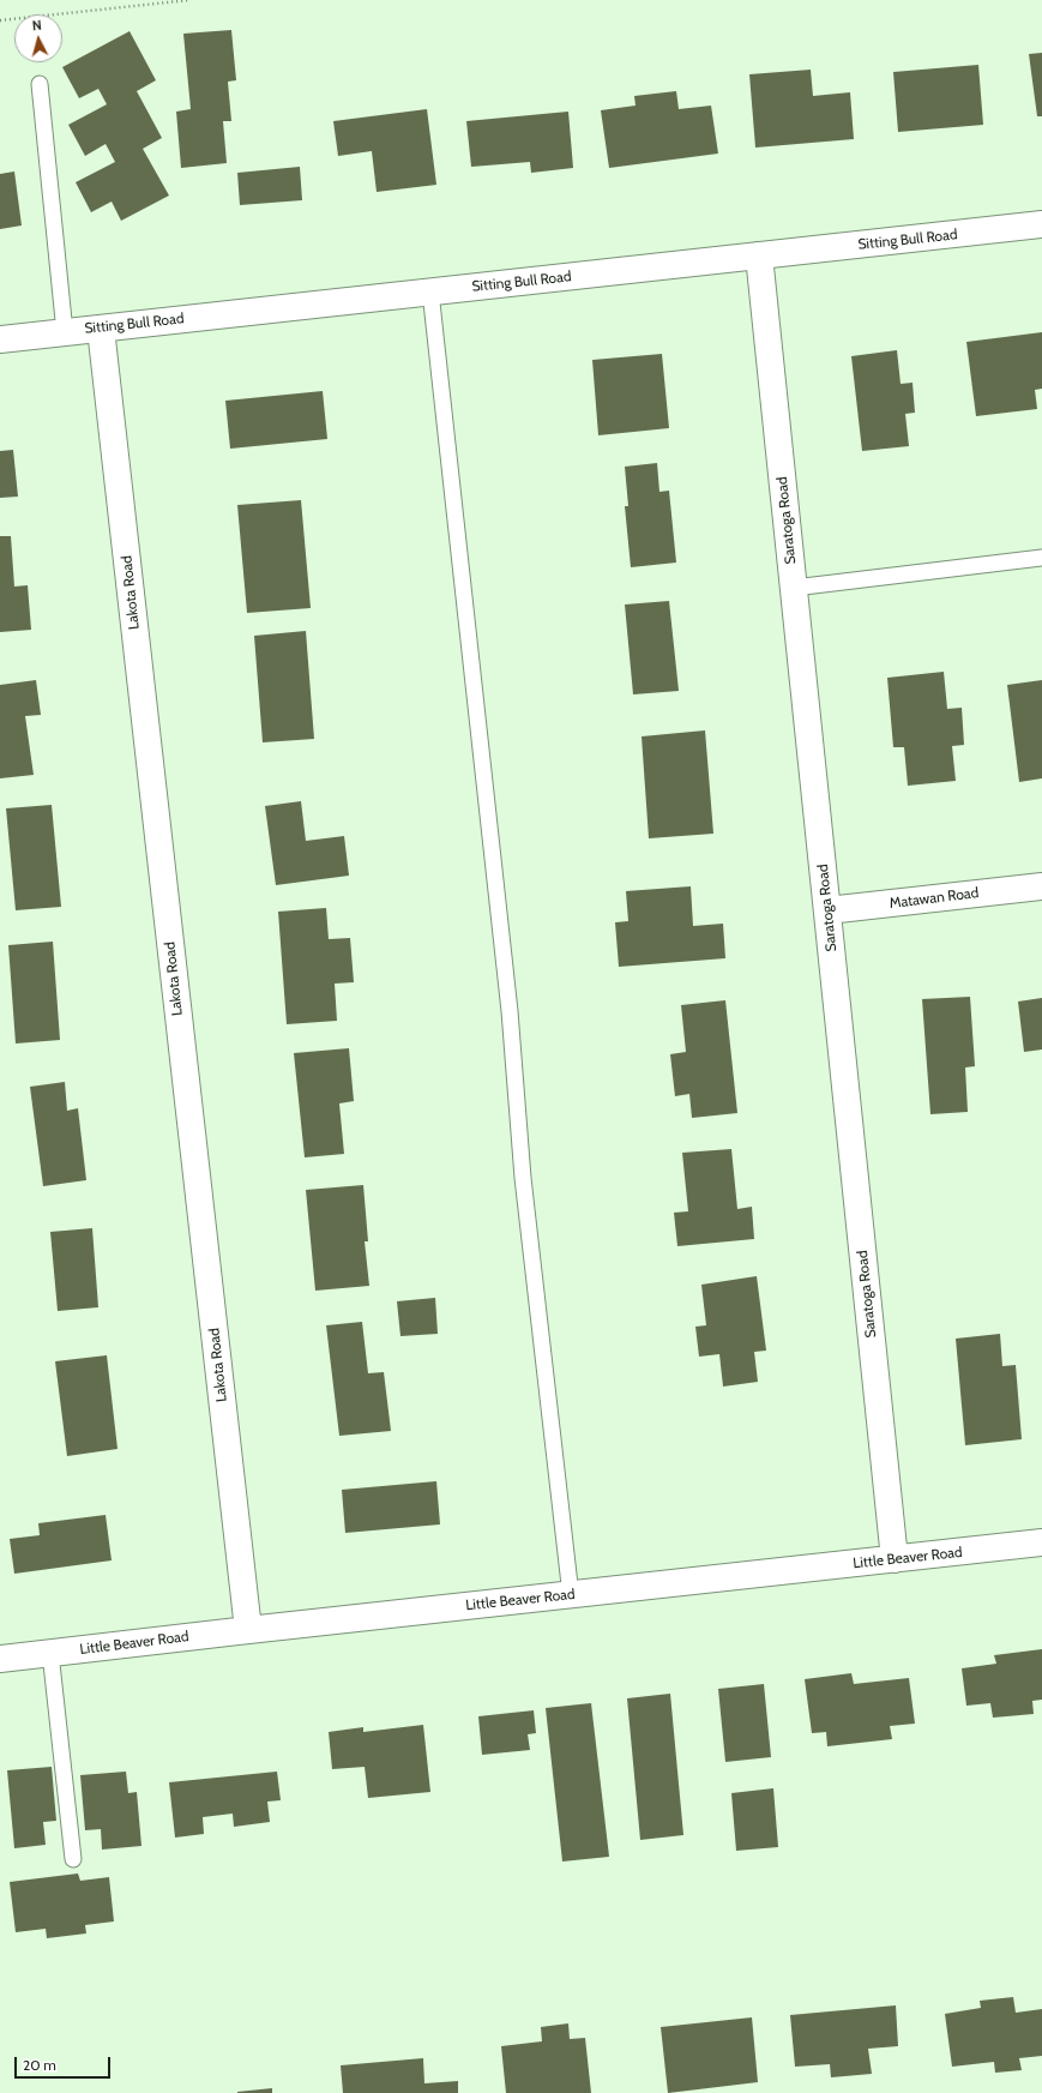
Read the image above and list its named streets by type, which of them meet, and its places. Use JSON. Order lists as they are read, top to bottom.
{
  "streets": {
    "street": [
      "Sitting Bull Road",
      "Saratoga Road",
      "Lakota Road",
      "Matawan Road",
      "Little Beaver Road"
    ]
  },
  "crossings": [
    ["Sitting Bull Road", "Saratoga Road"],
    ["Sitting Bull Road", "Lakota Road"],
    ["Saratoga Road", "Matawan Road"],
    ["Saratoga Road", "Little Beaver Road"],
    ["Lakota Road", "Little Beaver Road"]
  ],
  "scale_bar": "20 m",
  "north": "top"
}
